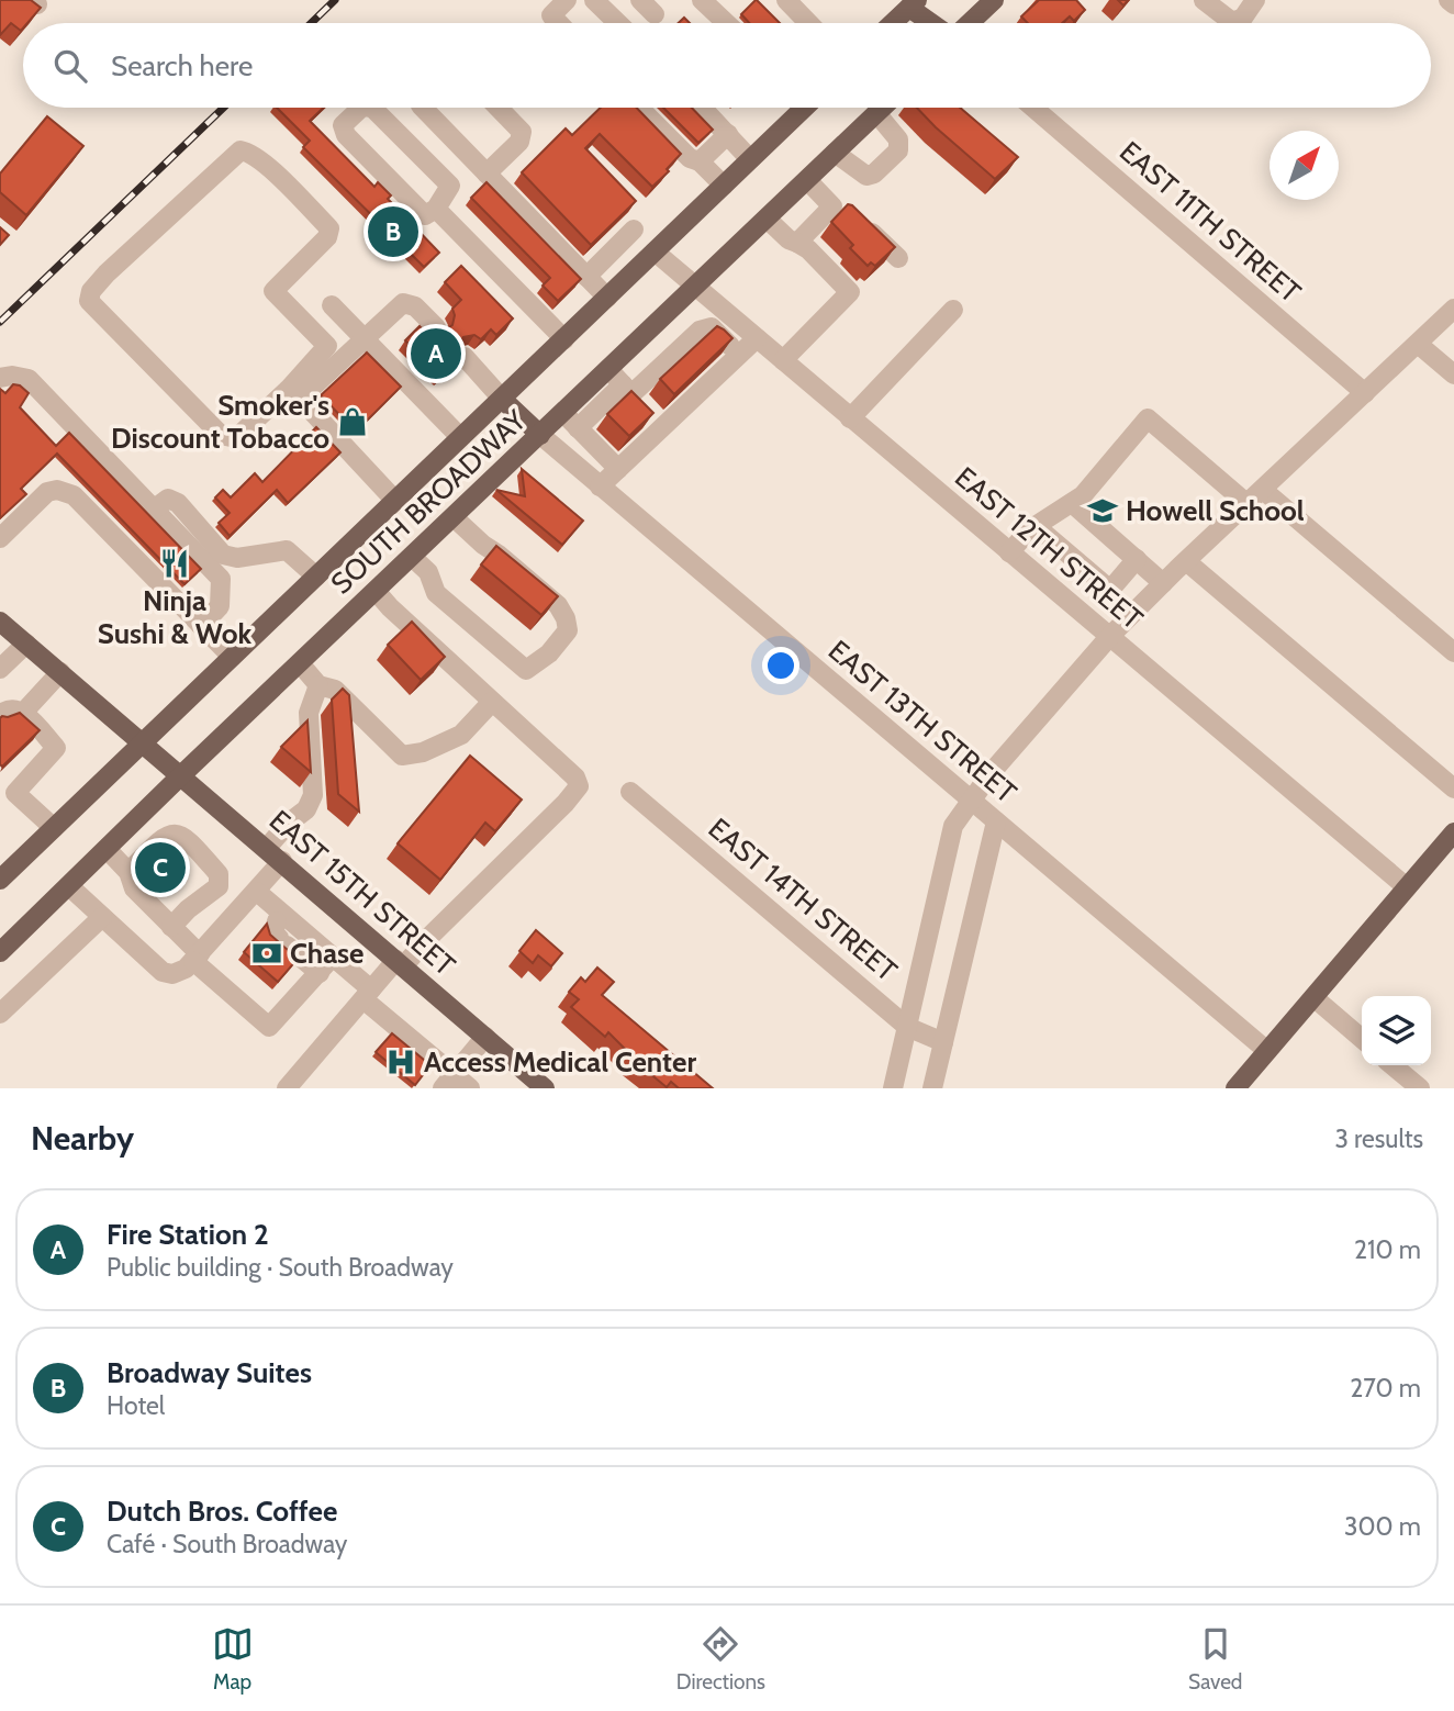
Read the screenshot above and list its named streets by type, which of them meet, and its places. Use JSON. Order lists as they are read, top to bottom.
{
  "streets": {
    "main road": ["SOUTH BROADWAY", "EAST 15TH STREET"],
    "street": [
      "EAST 11TH STREET",
      "EAST 12TH STREET",
      "EAST 13TH STREET",
      "EAST 14TH STREET"
    ]
  },
  "crossings": [
    ["SOUTH BROADWAY", "EAST 12TH STREET"],
    ["SOUTH BROADWAY", "EAST 13TH STREET"],
    ["SOUTH BROADWAY", "EAST 15TH STREET"]
  ],
  "places": {
    "shop": ["Smoker's Discount Tobacco"],
    "school or university": ["Howell School"],
    "restaurant": ["Ninja Sushi & Wok"],
    "bank": ["Chase"],
    "hospital": ["Access Medical Center"]
  },
  "north": "top right",
  "page": {
    "search": "Search here",
    "pins": ["B", "A", "C"],
    "heading": ["Nearby", "3 results"],
    "list": [
      {
        "mark": "A",
        "name": "Fire Station 2",
        "note": "Public building · South Broadway",
        "value": "210 m"
      },
      {
        "mark": "B",
        "name": "Broadway Suites",
        "note": "Hotel",
        "value": "270 m"
      },
      {
        "mark": "C",
        "name": "Dutch Bros. Coffee",
        "note": "Café · South Broadway",
        "value": "300 m"
      }
    ],
    "nav": ["Map", "Directions", "Saved"]
  }
}
